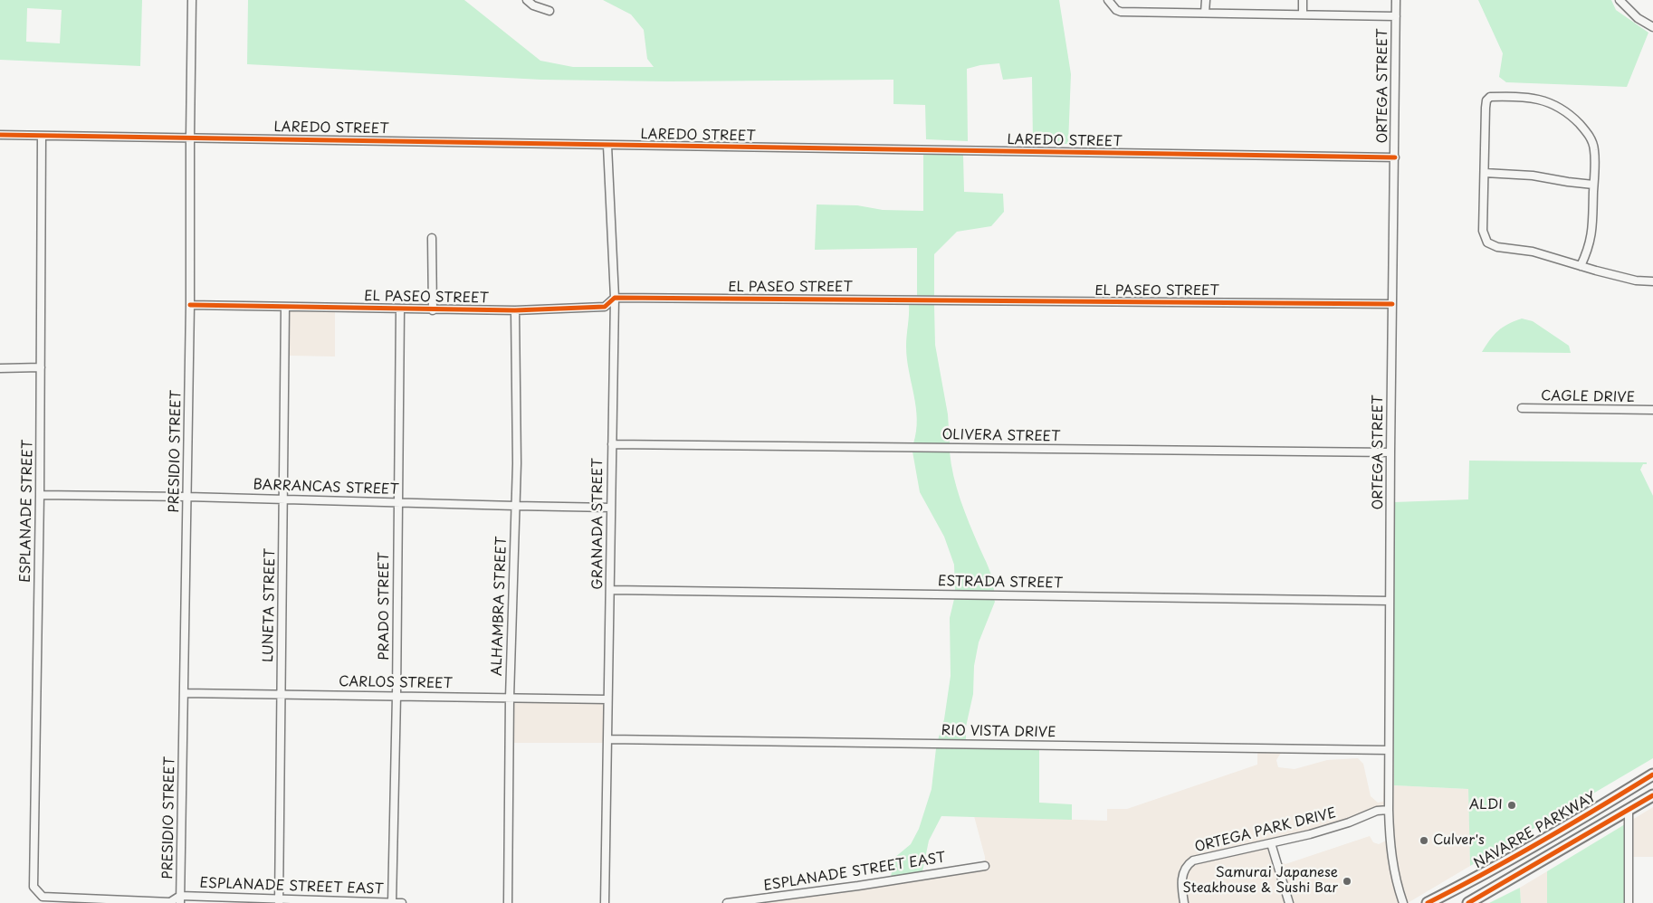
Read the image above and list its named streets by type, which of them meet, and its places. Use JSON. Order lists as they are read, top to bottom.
{
  "streets": {
    "highway": ["NAVARRE PARKWAY"],
    "street": [
      "ORTEGA STREET",
      "LAREDO STREET",
      "EL PASEO STREET",
      "CAGLE DRIVE",
      "OLIVERA STREET",
      "PRESIDIO STREET",
      "BARRANCAS STREET",
      "ESPLANADE STREET",
      "GRANADA STREET",
      "ESTRADA STREET",
      "LUNETA STREET",
      "PRADO STREET",
      "ALHAMBRA STREET",
      "CARLOS STREET",
      "RIO VISTA DRIVE",
      "ORTEGA PARK DRIVE",
      "ESPLANADE STREET EAST"
    ]
  },
  "crossings": [
    ["ORTEGA STREET", "LAREDO STREET"],
    ["ORTEGA STREET", "EL PASEO STREET"],
    ["ORTEGA STREET", "OLIVERA STREET"],
    ["ORTEGA STREET", "ESTRADA STREET"],
    ["ORTEGA STREET", "RIO VISTA DRIVE"],
    ["ORTEGA STREET", "ORTEGA PARK DRIVE"],
    ["LAREDO STREET", "PRESIDIO STREET"],
    ["LAREDO STREET", "ESPLANADE STREET"],
    ["LAREDO STREET", "GRANADA STREET"],
    ["EL PASEO STREET", "PRESIDIO STREET"],
    ["EL PASEO STREET", "GRANADA STREET"],
    ["EL PASEO STREET", "LUNETA STREET"],
    ["EL PASEO STREET", "PRADO STREET"],
    ["EL PASEO STREET", "ALHAMBRA STREET"],
    ["OLIVERA STREET", "GRANADA STREET"],
    ["PRESIDIO STREET", "BARRANCAS STREET"],
    ["PRESIDIO STREET", "ESPLANADE STREET"],
    ["PRESIDIO STREET", "CARLOS STREET"],
    ["PRESIDIO STREET", "ESPLANADE STREET EAST"],
    ["BARRANCAS STREET", "ESPLANADE STREET"],
    ["BARRANCAS STREET", "GRANADA STREET"],
    ["BARRANCAS STREET", "LUNETA STREET"],
    ["BARRANCAS STREET", "PRADO STREET"],
    ["BARRANCAS STREET", "ALHAMBRA STREET"],
    ["ESPLANADE STREET", "ESPLANADE STREET EAST"],
    ["GRANADA STREET", "ESTRADA STREET"],
    ["GRANADA STREET", "CARLOS STREET"],
    ["GRANADA STREET", "RIO VISTA DRIVE"],
    ["LUNETA STREET", "CARLOS STREET"],
    ["LUNETA STREET", "ESPLANADE STREET EAST"],
    ["PRADO STREET", "CARLOS STREET"],
    ["PRADO STREET", "ESPLANADE STREET EAST"],
    ["ALHAMBRA STREET", "CARLOS STREET"]
  ],
  "places": ["ALDI", "Culver's", "Samurai Japanese Steakhouse & Sushi Bar"]
}
